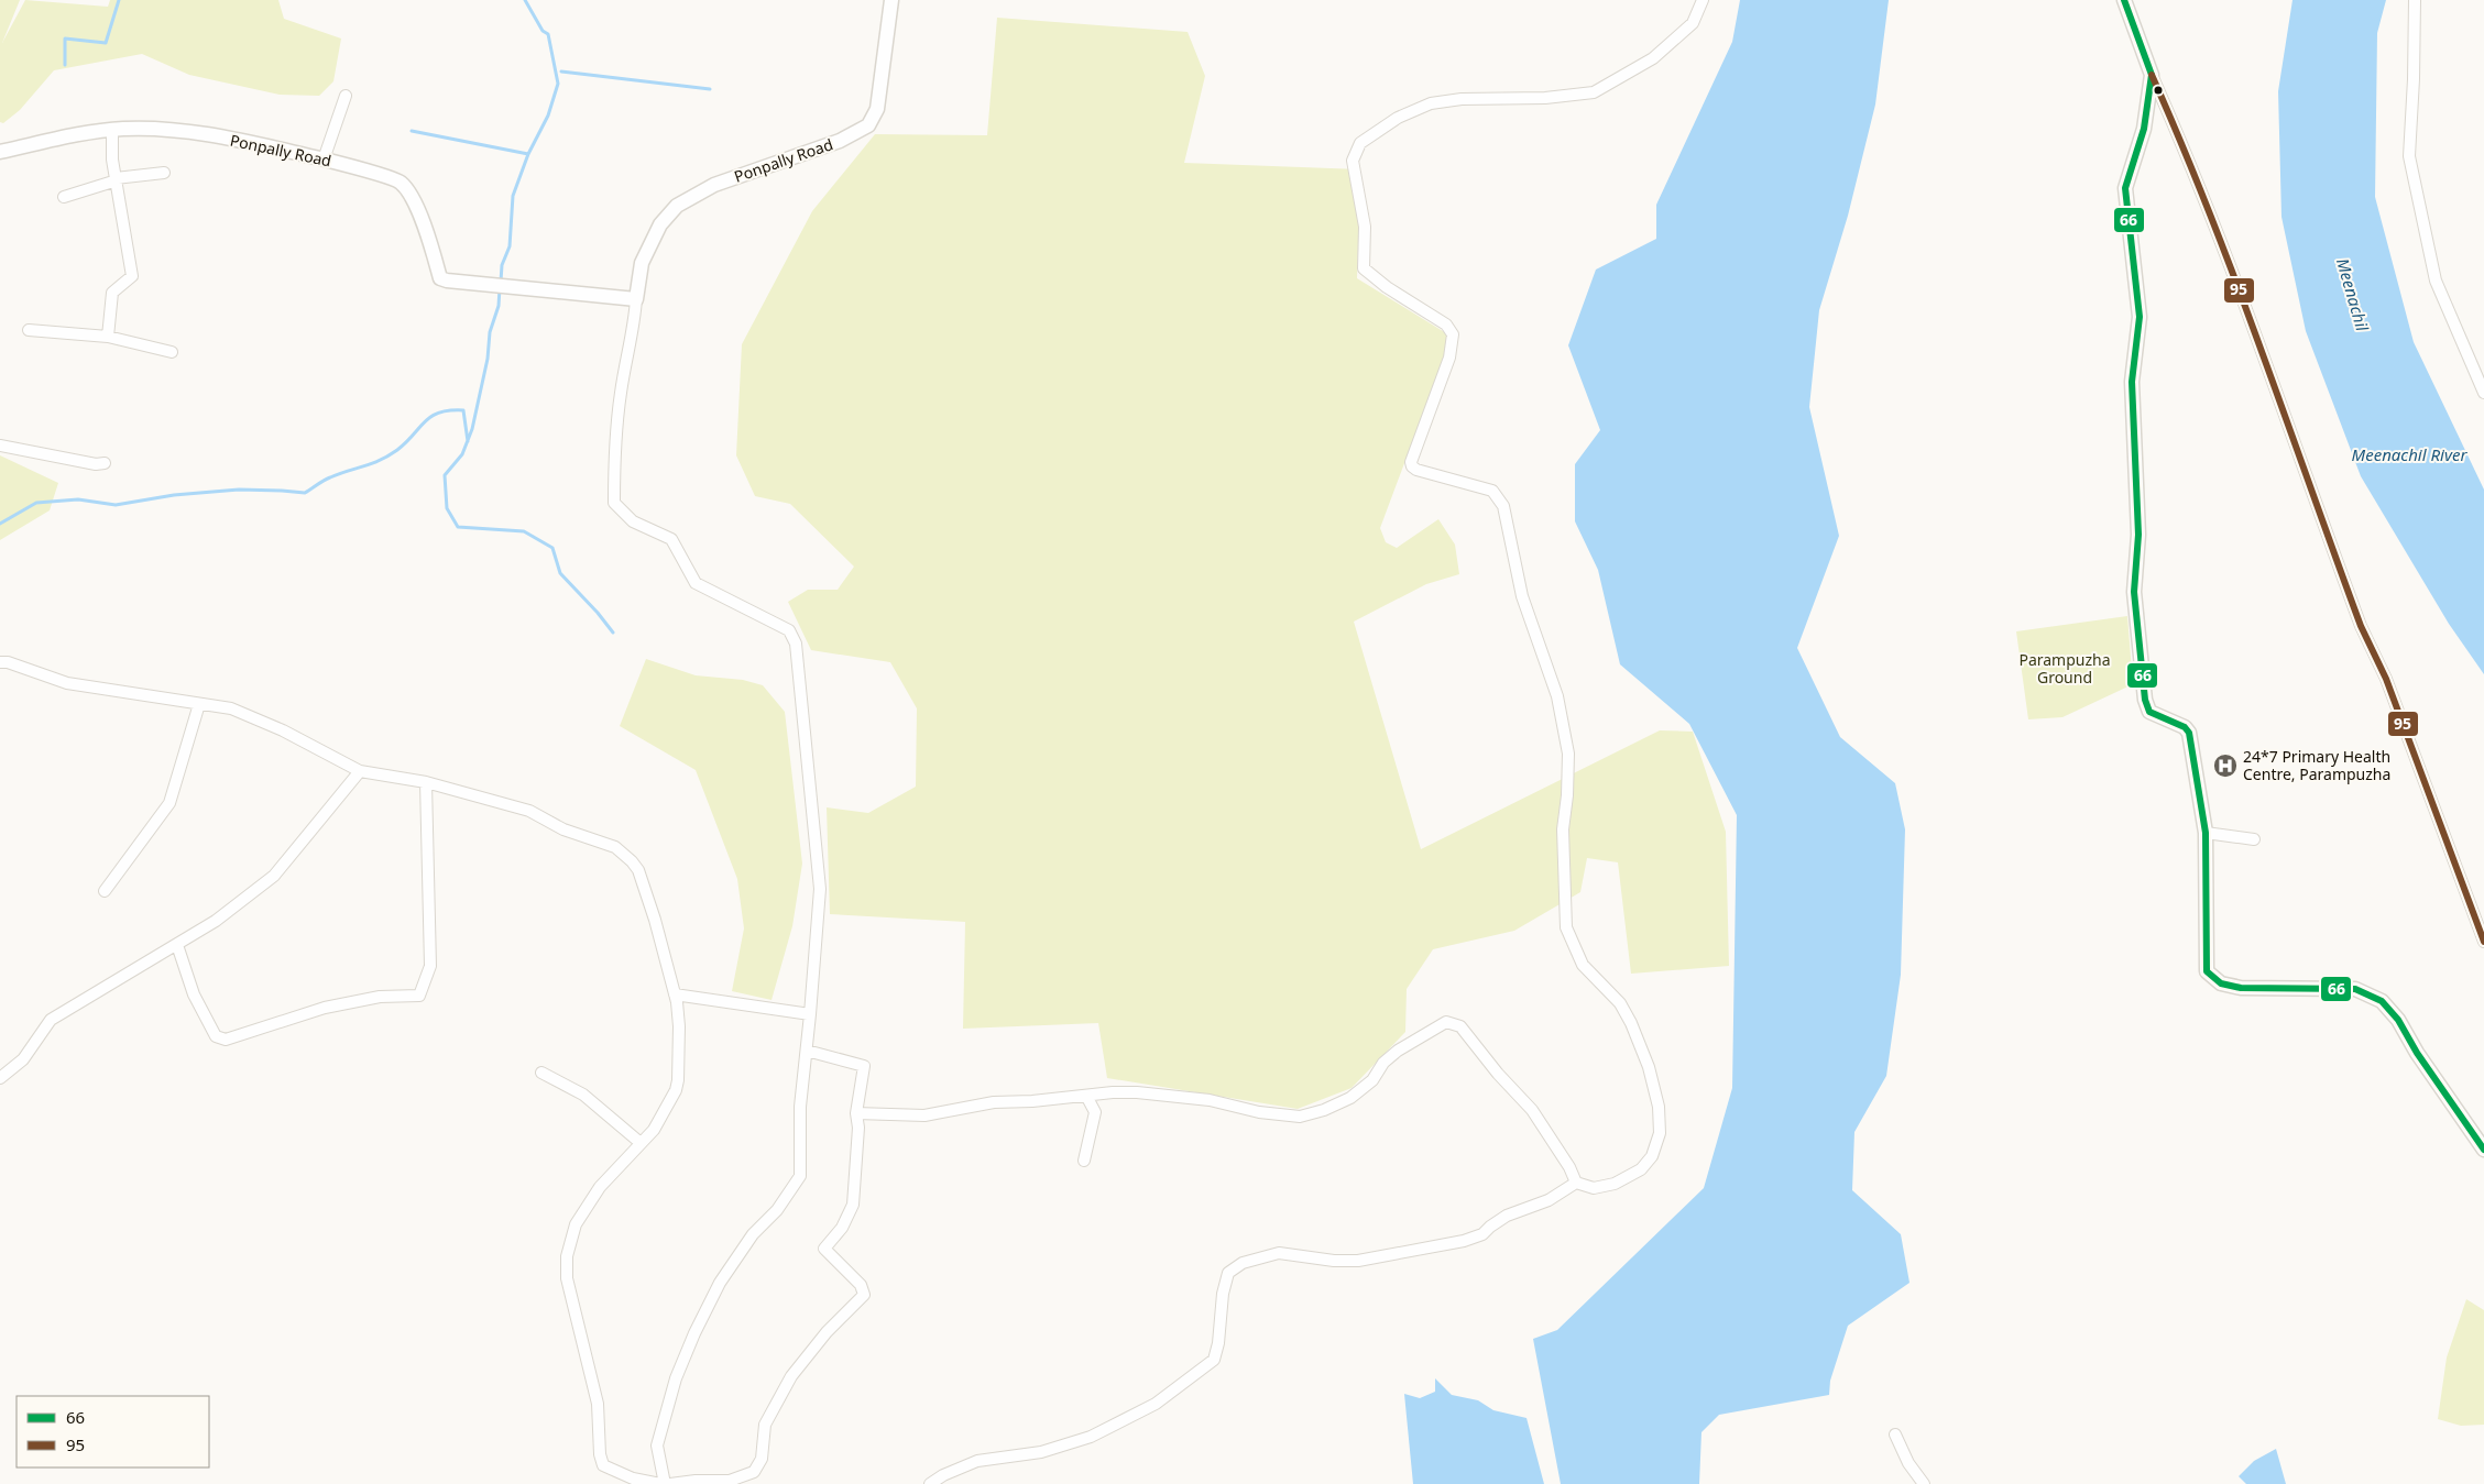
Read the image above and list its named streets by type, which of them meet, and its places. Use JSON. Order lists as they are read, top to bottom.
{
  "streets": {
    "main road": ["Ponpally Road"]
  },
  "water": ["Meenachil", "Meenachil River"],
  "parks": ["Parampuzha Ground"],
  "places": {
    "hospital": ["24*7 Primary Health Centre, Parampuzha"]
  },
  "lines": ["transit line 66", "transit line 95"],
  "legend": ["66", "95"]
}
